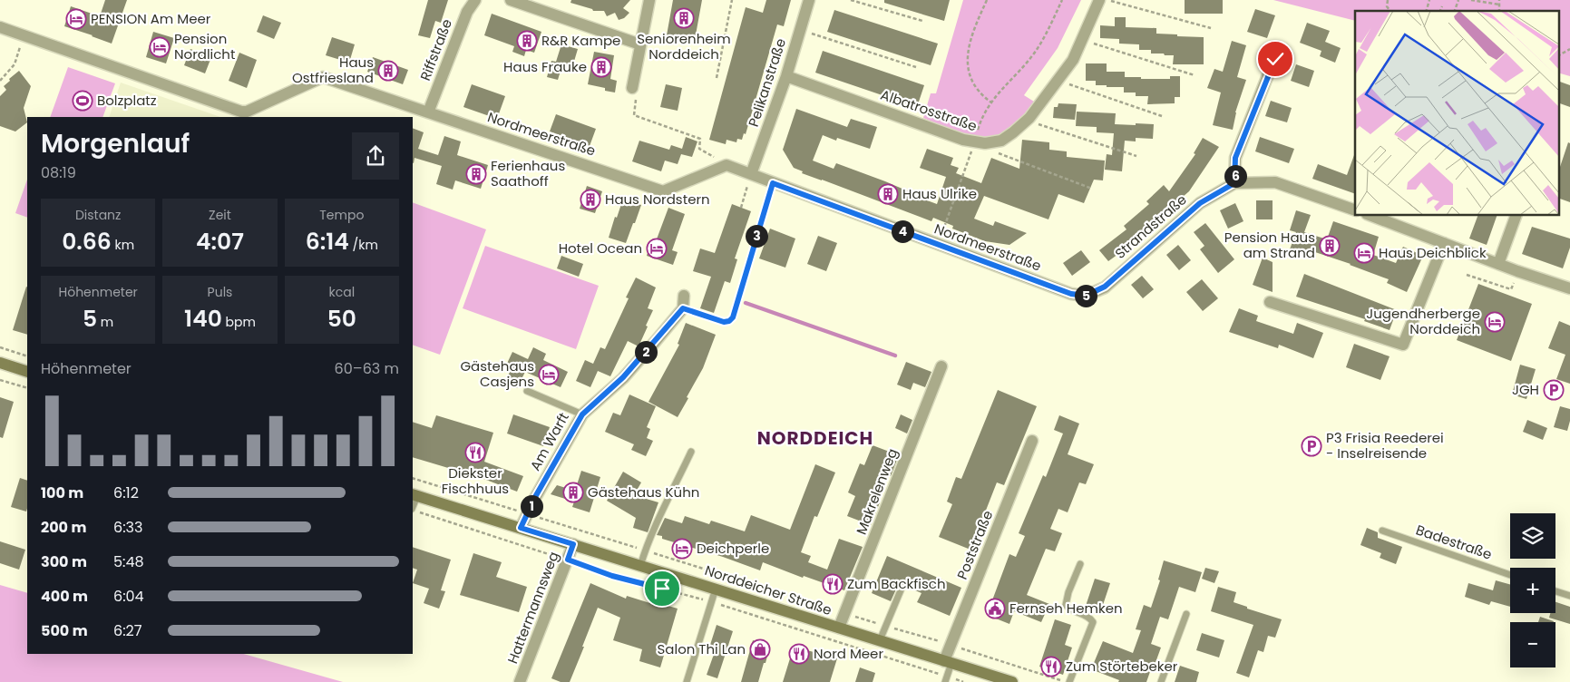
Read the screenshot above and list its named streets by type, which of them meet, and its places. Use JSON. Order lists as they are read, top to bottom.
{
  "streets": {
    "street": [
      "Riffstraße",
      "Pelikanstraße",
      "Albatrosstraße",
      "Nordmeerstraße",
      "Strandstraße",
      "Am Warft",
      "Makrelenweg",
      "Poststraße",
      "Norddeicher Straße",
      "Hattermannsweg"
    ],
    "lane": ["Badestraße"]
  },
  "crossings": [
    ["Riffstraße", "Nordmeerstraße"],
    ["Pelikanstraße", "Albatrosstraße"],
    ["Pelikanstraße", "Nordmeerstraße"],
    ["Nordmeerstraße", "Strandstraße"],
    ["Am Warft", "Norddeicher Straße"],
    ["Makrelenweg", "Norddeicher Straße"],
    ["Poststraße", "Norddeicher Straße"],
    ["Norddeicher Straße", "Hattermannsweg"]
  ],
  "districts": ["NORDDEICH"],
  "places": {
    "building": [
      "Seniorenheim Norddeich",
      "R&R Kampe",
      "Haus Frauke",
      "Haus Ostfriesland",
      "Ferienhaus Saathoff",
      "Haus Ulrike",
      "Haus Nordstern",
      "Pension Haus am Strand",
      "Gästehaus Kühn"
    ],
    "hotel": [
      "PENSION Am Meer",
      "Pension Nordlicht",
      "Hotel Ocean",
      "Haus Deichblick",
      "Jugendherberge Norddeich",
      "Gästehaus Casjens",
      "Deichperle"
    ],
    "sports": ["Bolzplatz"],
    "parking": ["JGH", "P3 Frisia Reederei - Inselreisende"],
    "restaurant": [
      "Diekster Fischhuus",
      "Zum Backfisch",
      "Nord Meer",
      "Zum Störtebeker"
    ],
    "public building": ["Fernseh Hemken"],
    "shop": ["Salon Thi Lan"]
  },
  "page": {
    "heading": ["Morgenlauf", "08:19"],
    "pins": [
      "6",
      "4",
      "3",
      "5",
      "2",
      "1"
    ],
    "stats": [
      ["Distanz", "0.66 km"],
      ["Zeit", "4:07"],
      ["Tempo", "6:14 /km"],
      ["Höhenmeter", "5 m"],
      ["Puls", "140 bpm"],
      ["kcal", "50"]
    ],
    "chart": ["Höhenmeter", "60–63 m"],
    "list": [
      {
        "name": "100 m",
        "note": "6:12"
      },
      {
        "name": "200 m",
        "note": "6:33"
      },
      {
        "name": "300 m",
        "note": "5:48"
      },
      {
        "name": "400 m",
        "note": "6:04"
      },
      {
        "name": "500 m",
        "note": "6:27"
      }
    ],
    "map_buttons": ["+", "−"]
  }
}
